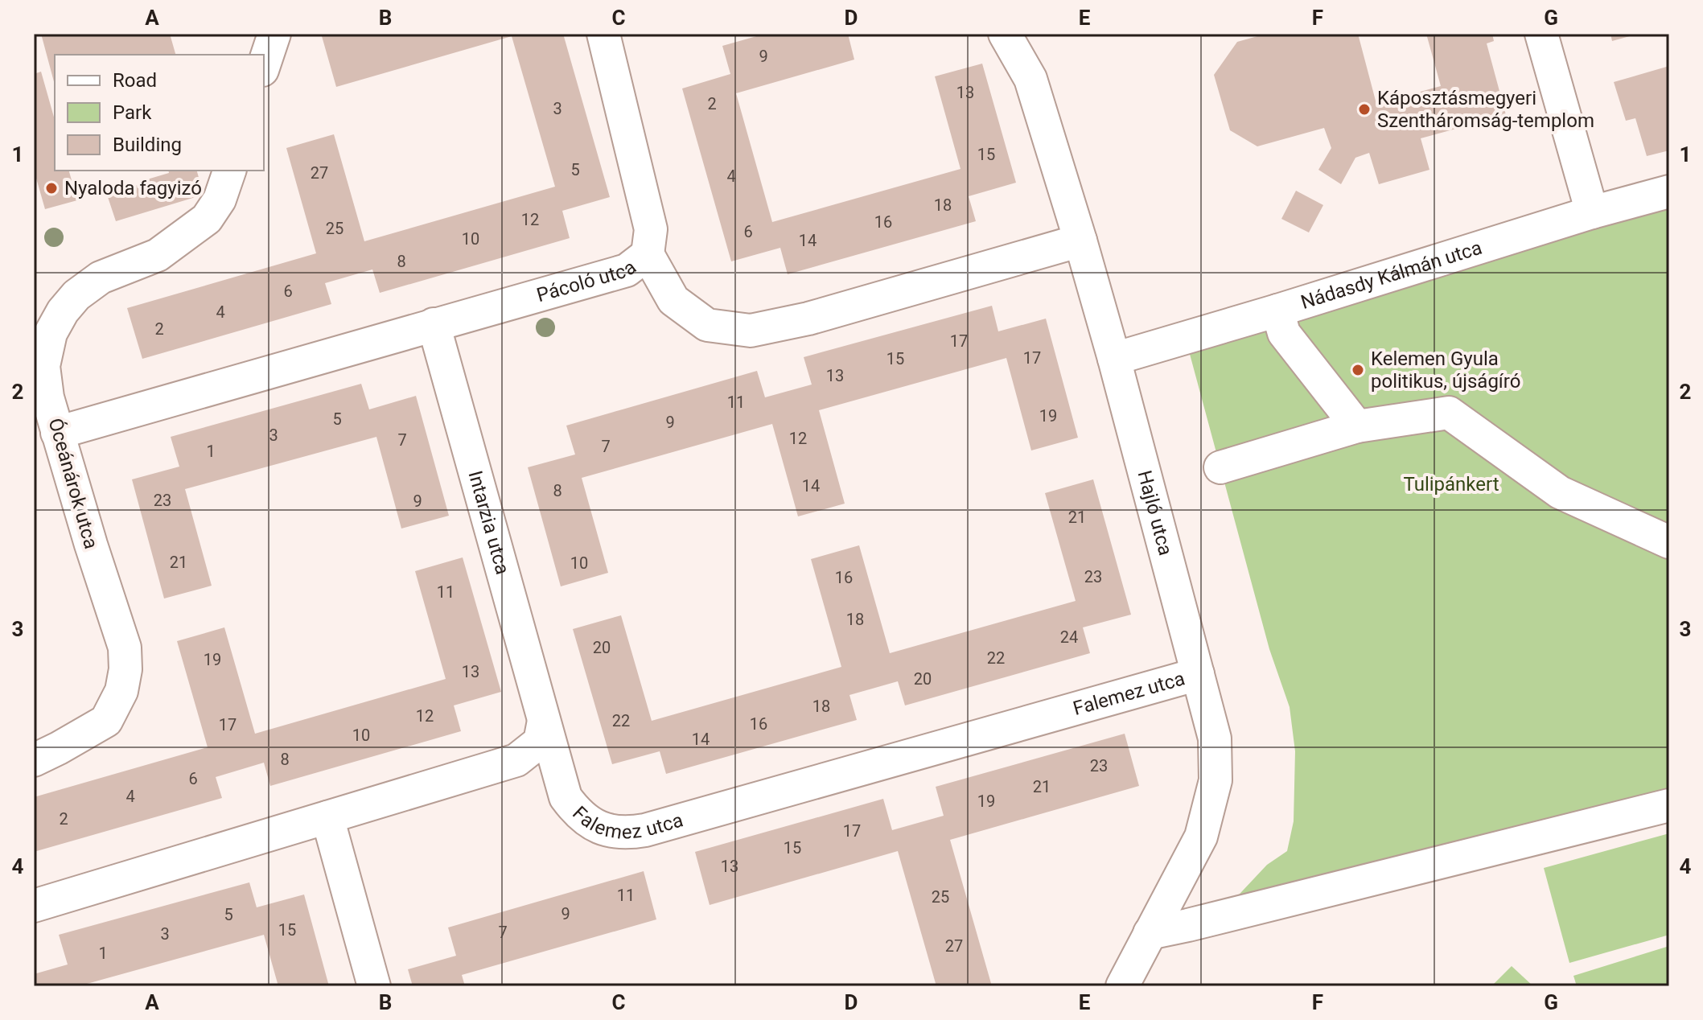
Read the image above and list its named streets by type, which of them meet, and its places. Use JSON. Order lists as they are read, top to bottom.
{
  "streets": {
    "street": [
      "Nádasdy Kálmán utca",
      "Pácoló utca",
      "Óceánárok utca",
      "Hajló utca",
      "Intarzia utca",
      "Falemez utca"
    ]
  },
  "crossings": [
    ["Nádasdy Kálmán utca", "Hajló utca"],
    ["Pácoló utca", "Óceánárok utca"],
    ["Pácoló utca", "Hajló utca"],
    ["Pácoló utca", "Intarzia utca"],
    ["Hajló utca", "Falemez utca"],
    ["Intarzia utca", "Falemez utca"]
  ],
  "parks": ["Tulipánkert"],
  "places": ["Káposztásmegyeri Szentháromság-templom", "Nyaloda fagyizó", "Kelemen Gyula politikus, újságíró"],
  "house_numbers": [
    "9",
    "13",
    "2",
    "3",
    "15",
    "5",
    "27",
    "4",
    "18",
    "12",
    "16",
    "25",
    "6",
    "10",
    "14",
    "8",
    "6",
    "4",
    "2",
    "17",
    "17",
    "15",
    "13",
    "11",
    "19",
    "5",
    "9",
    "3",
    "12",
    "7",
    "7",
    "1",
    "14",
    "8",
    "23",
    "9",
    "21",
    "21",
    "10",
    "23",
    "16",
    "11",
    "18",
    "24",
    "20",
    "22",
    "19",
    "13",
    "20",
    "18",
    "12",
    "22",
    "16",
    "17",
    "10",
    "14",
    "8",
    "23",
    "6",
    "21",
    "4",
    "19",
    "2",
    "17",
    "15",
    "13",
    "11",
    "25",
    "9",
    "5",
    "15",
    "7",
    "3",
    "27",
    "1"
  ],
  "legend": ["Road", "Park", "Building"],
  "grid": {
    "columns": [
      "A",
      "B",
      "C",
      "D",
      "E",
      "F",
      "G"
    ],
    "rows": [
      "1",
      "2",
      "3",
      "4"
    ]
  }
}
